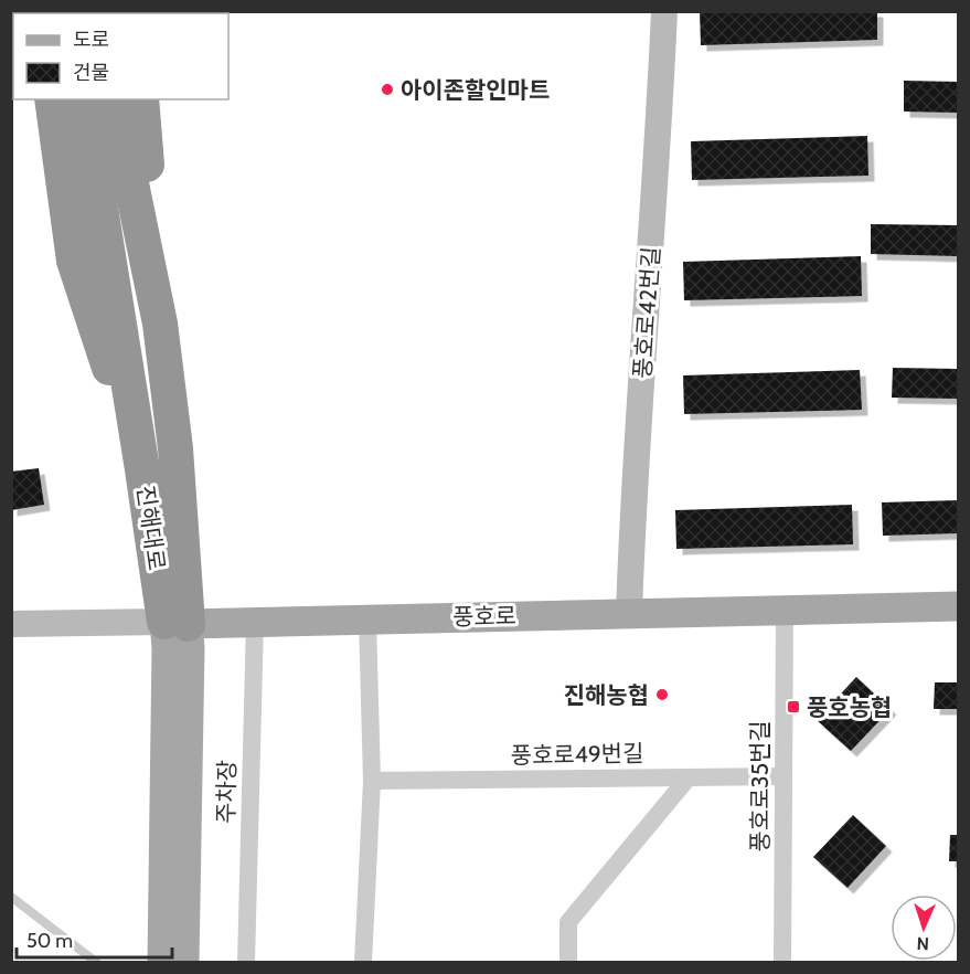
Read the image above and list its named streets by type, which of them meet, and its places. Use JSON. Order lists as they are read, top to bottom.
{
  "streets": {
    "highway": ["진해대로"],
    "main road": ["풍호로"],
    "street": [
      "풍호로42번길",
      "풍호로49번길",
      "풍호로35번길",
      "주차장"
    ]
  },
  "crossings": [
    ["풍호로42번길", "풍호로"],
    ["진해대로", "풍호로"],
    ["풍호로", "풍호로35번길"],
    ["풍호로", "주차장"],
    ["풍호로49번길", "풍호로35번길"]
  ],
  "places": {
    "other": ["아이존할인마트", "진해농협"],
    "transit": ["풍호농협"]
  },
  "legend": ["도로", "건물"],
  "scale_bar": "50 m",
  "north": "bottom"
}
